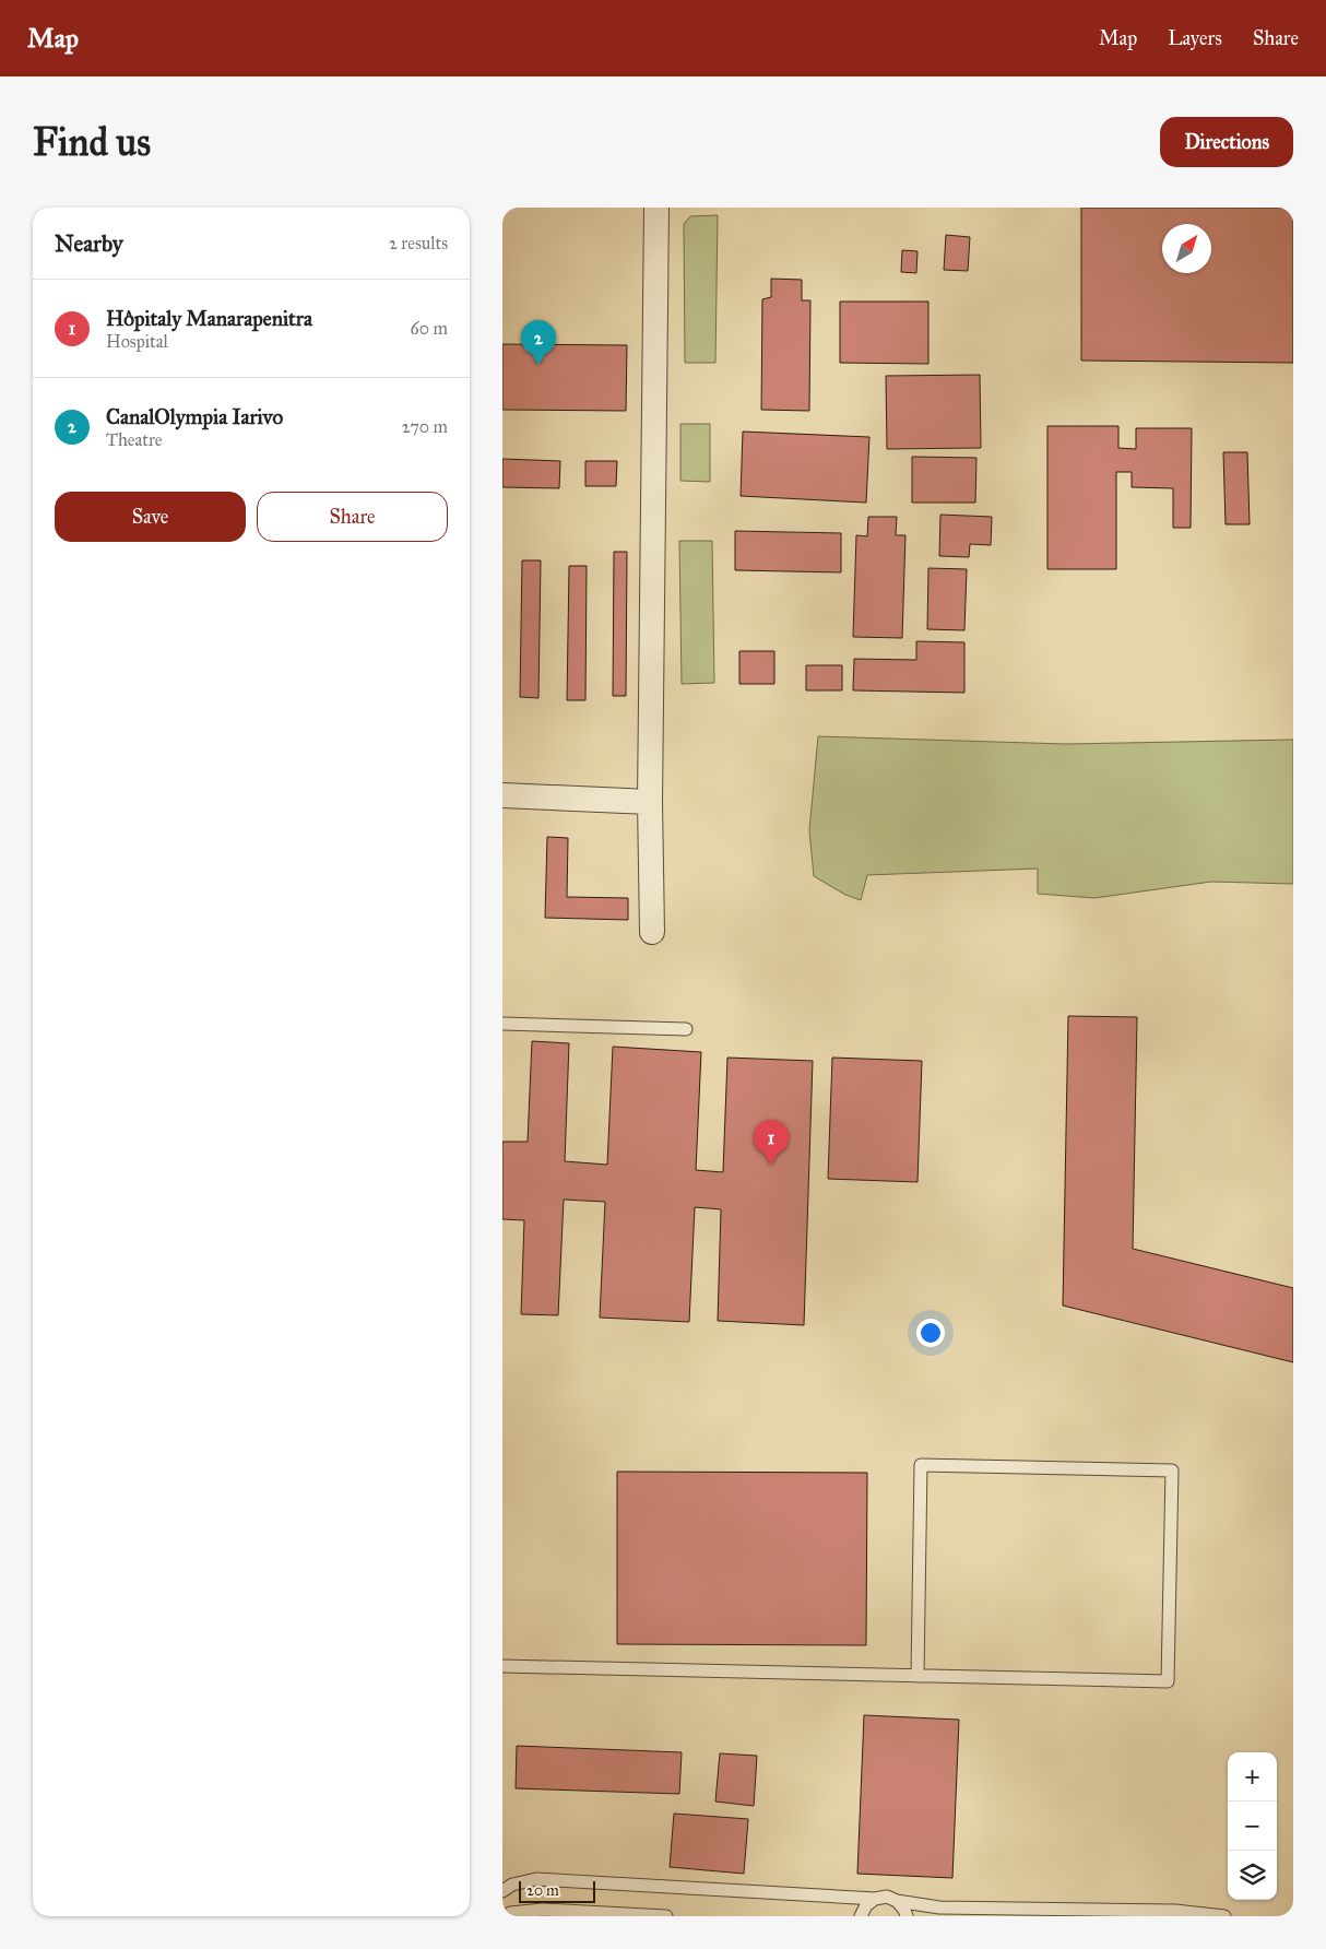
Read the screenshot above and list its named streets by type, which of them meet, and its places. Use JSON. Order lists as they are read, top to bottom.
{
  "scale_bar": "20 m",
  "north": "top right",
  "page": {
    "header": "Map",
    "nav": ["Map", "Layers", "Share"],
    "buttons": [
      "Directions",
      ["Save", "Share"]
    ],
    "title": "Find us",
    "heading": ["Nearby", "2 results"],
    "list": [
      {
        "mark": "1",
        "name": "Hôpitaly Manarapenitra",
        "note": "Hospital",
        "value": "60 m"
      },
      {
        "mark": "2",
        "name": "CanalOlympia Iarivo",
        "note": "Theatre",
        "value": "270 m"
      }
    ],
    "pins": ["2", "1"],
    "map_buttons": ["+", "−"],
    "scale": "20 m"
  }
}
